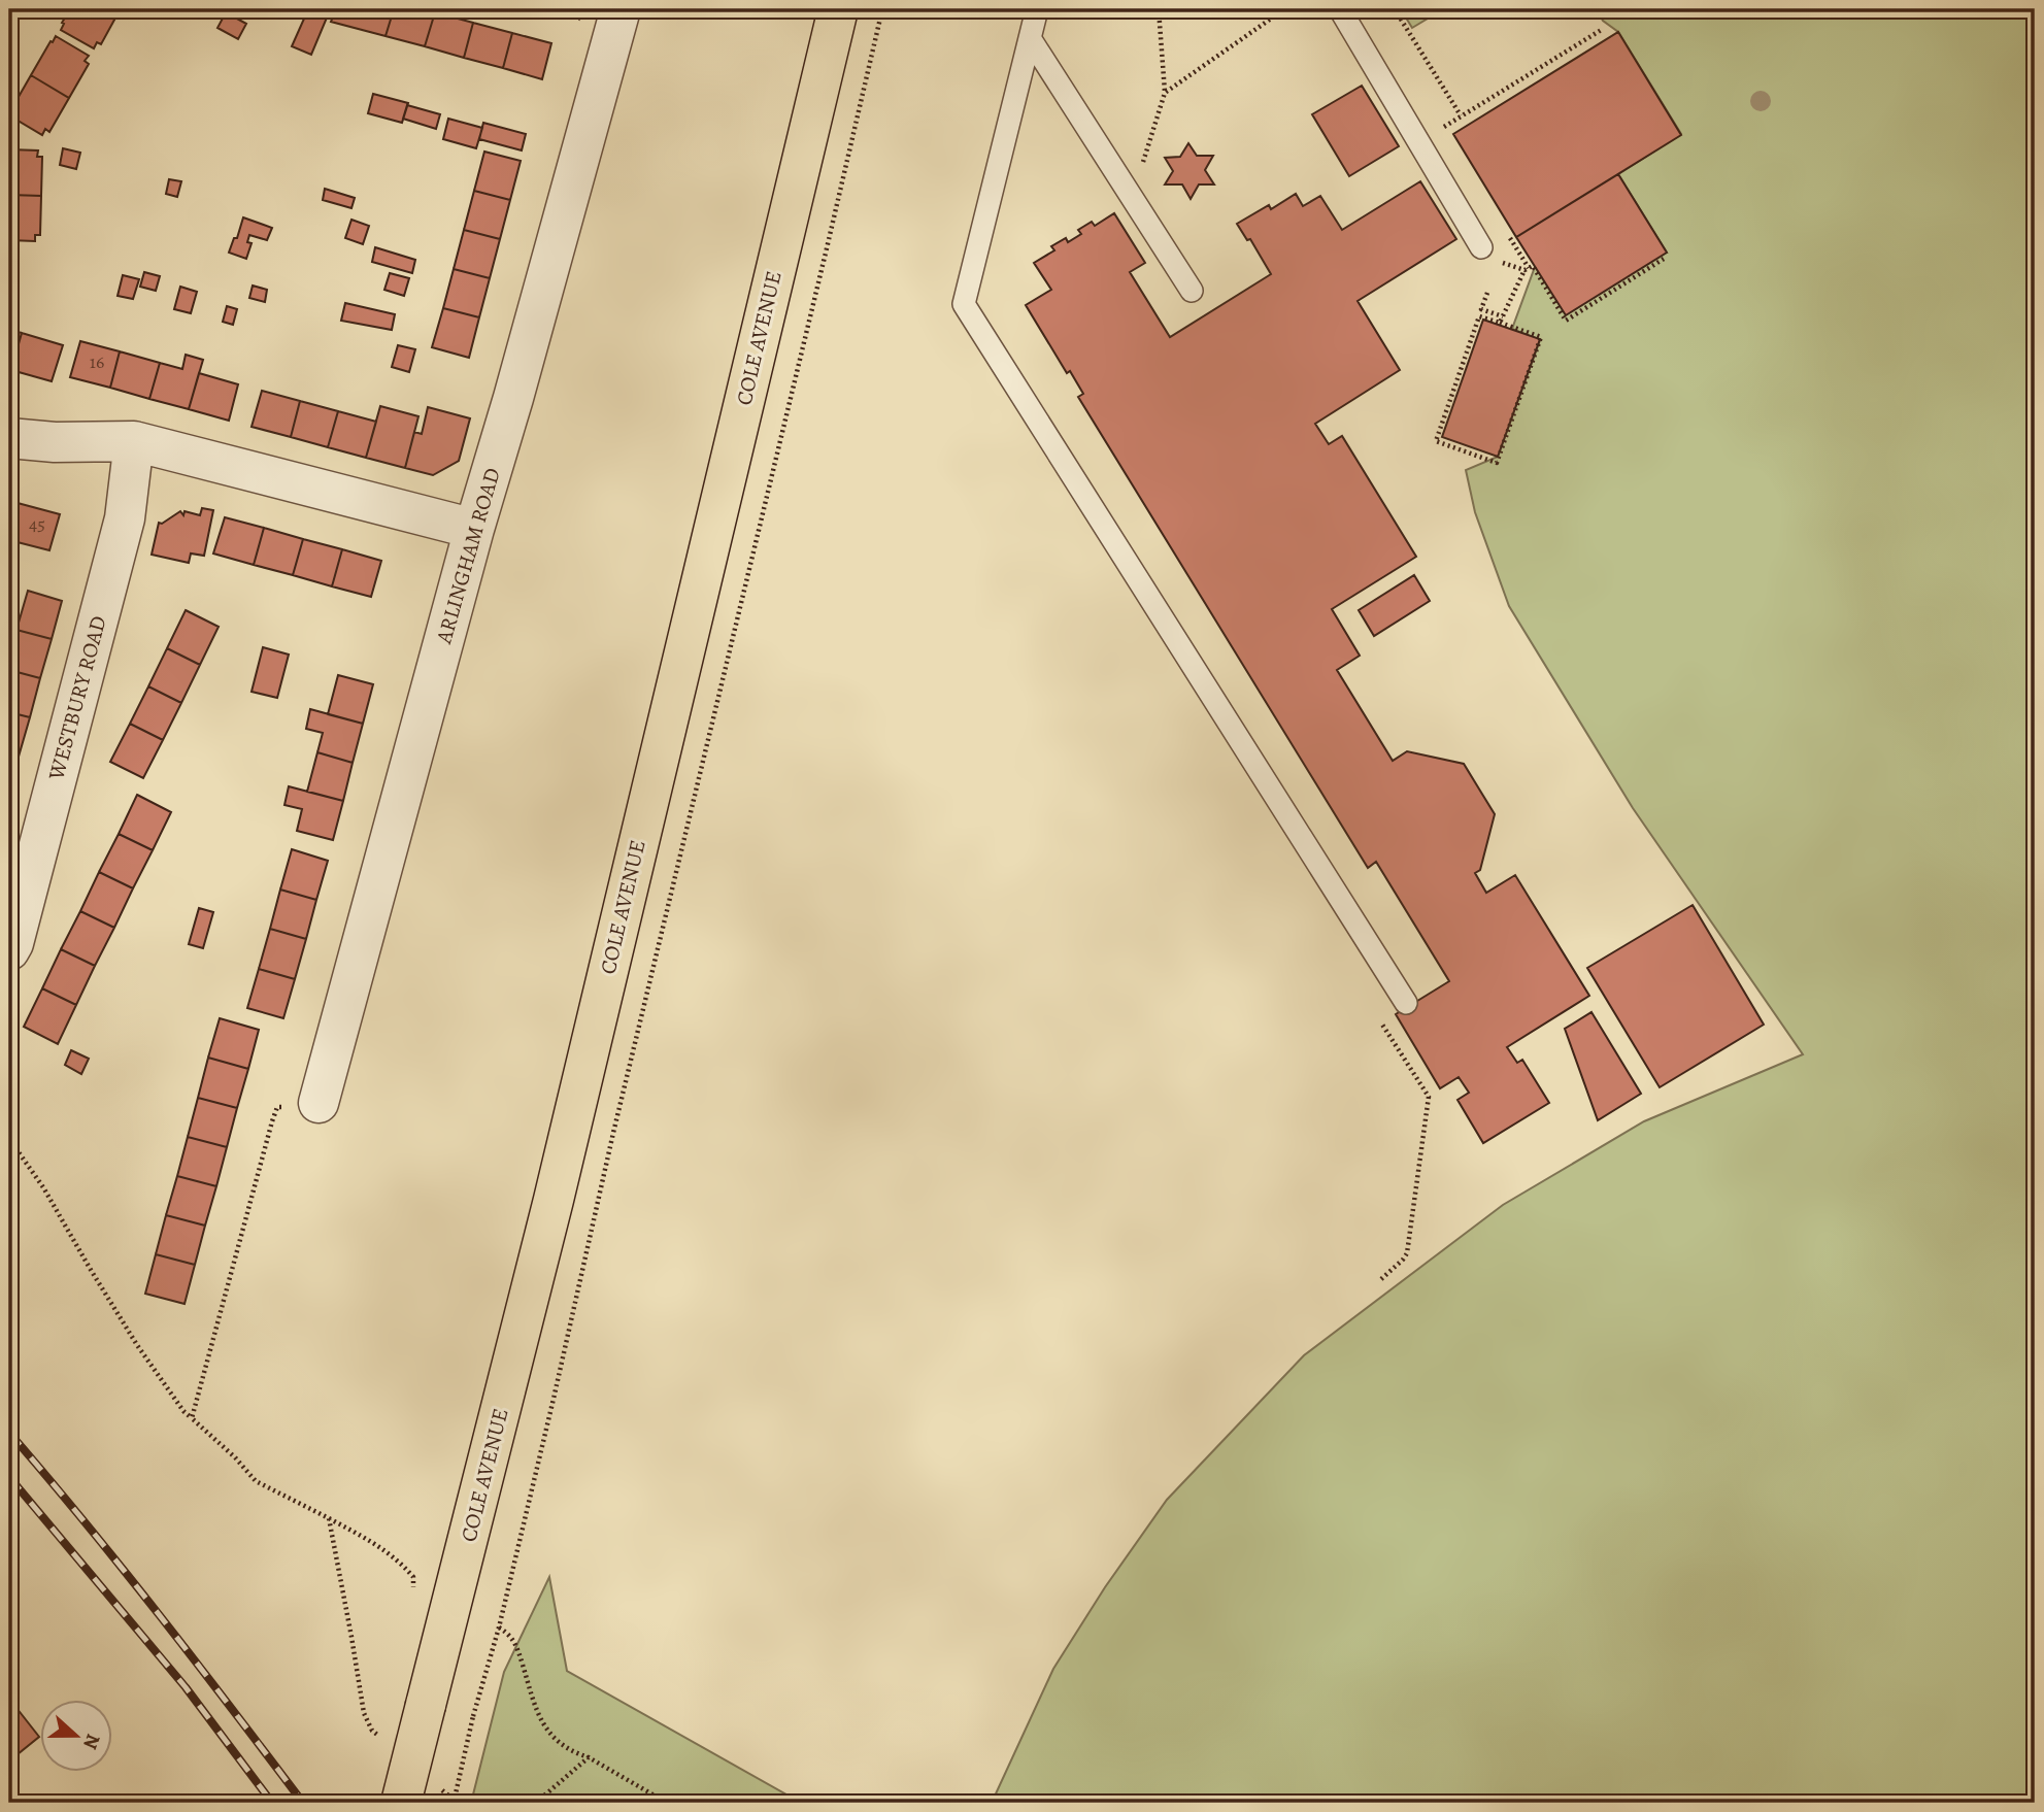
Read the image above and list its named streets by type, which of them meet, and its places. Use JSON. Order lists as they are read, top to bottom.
{
  "streets": {
    "highway": ["COLE AVENUE"],
    "street": ["ARLINGHAM ROAD", "WESTBURY ROAD"]
  },
  "house_numbers": ["16", "45"],
  "north": "right"
}
